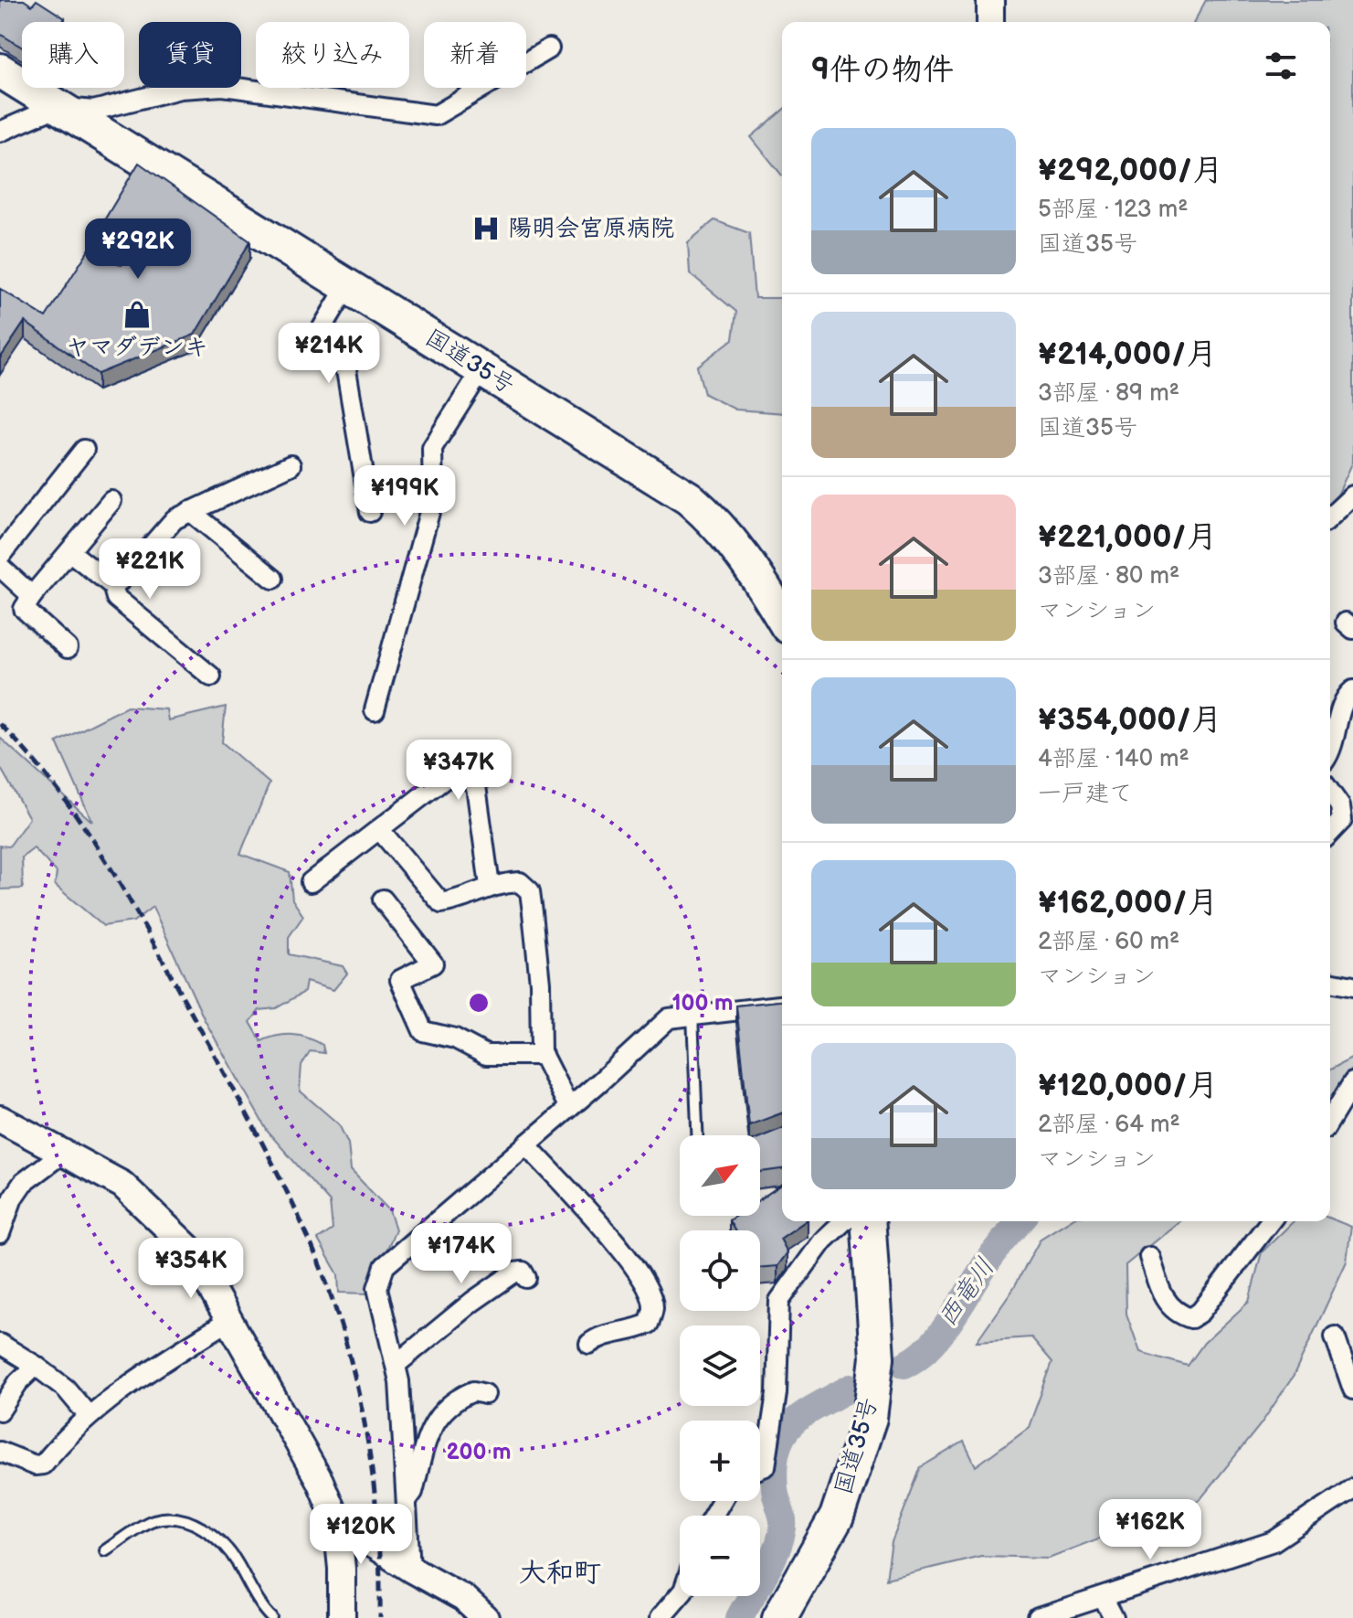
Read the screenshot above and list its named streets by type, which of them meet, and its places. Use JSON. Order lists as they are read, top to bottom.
{
  "streets": {
    "highway": ["国道35号"]
  },
  "districts": ["大和町"],
  "water": ["西竜川"],
  "places": {
    "hospital": ["陽明会宮原病院"],
    "shop": ["ヤマダデンキ"]
  },
  "north": "top right",
  "page": {
    "chip": [
      "購入",
      "賃貸",
      "絞り込み",
      "新着"
    ],
    "heading": "9件の物件",
    "list": [
      {
        "name": "¥292,000/月",
        "note": "5部屋 · 123 m² · 国道35号"
      },
      {
        "name": "¥214,000/月",
        "note": "3部屋 · 89 m² · 国道35号"
      },
      {
        "name": "¥221,000/月",
        "note": "3部屋 · 80 m² · マンション"
      },
      {
        "name": "¥354,000/月",
        "note": "4部屋 · 140 m² · 一戸建て"
      },
      {
        "name": "¥162,000/月",
        "note": "2部屋 · 60 m² · マンション"
      },
      {
        "name": "¥120,000/月",
        "note": "2部屋 · 64 m² · マンション"
      }
    ],
    "price": [
      "¥292K",
      "¥214K",
      "¥199K",
      "¥221K",
      "¥347K",
      "¥174K",
      "¥354K",
      "¥162K",
      "¥120K"
    ],
    "map_buttons": ["+", "−"]
  },
  "rings": ["100 m", "200 m"]
}
